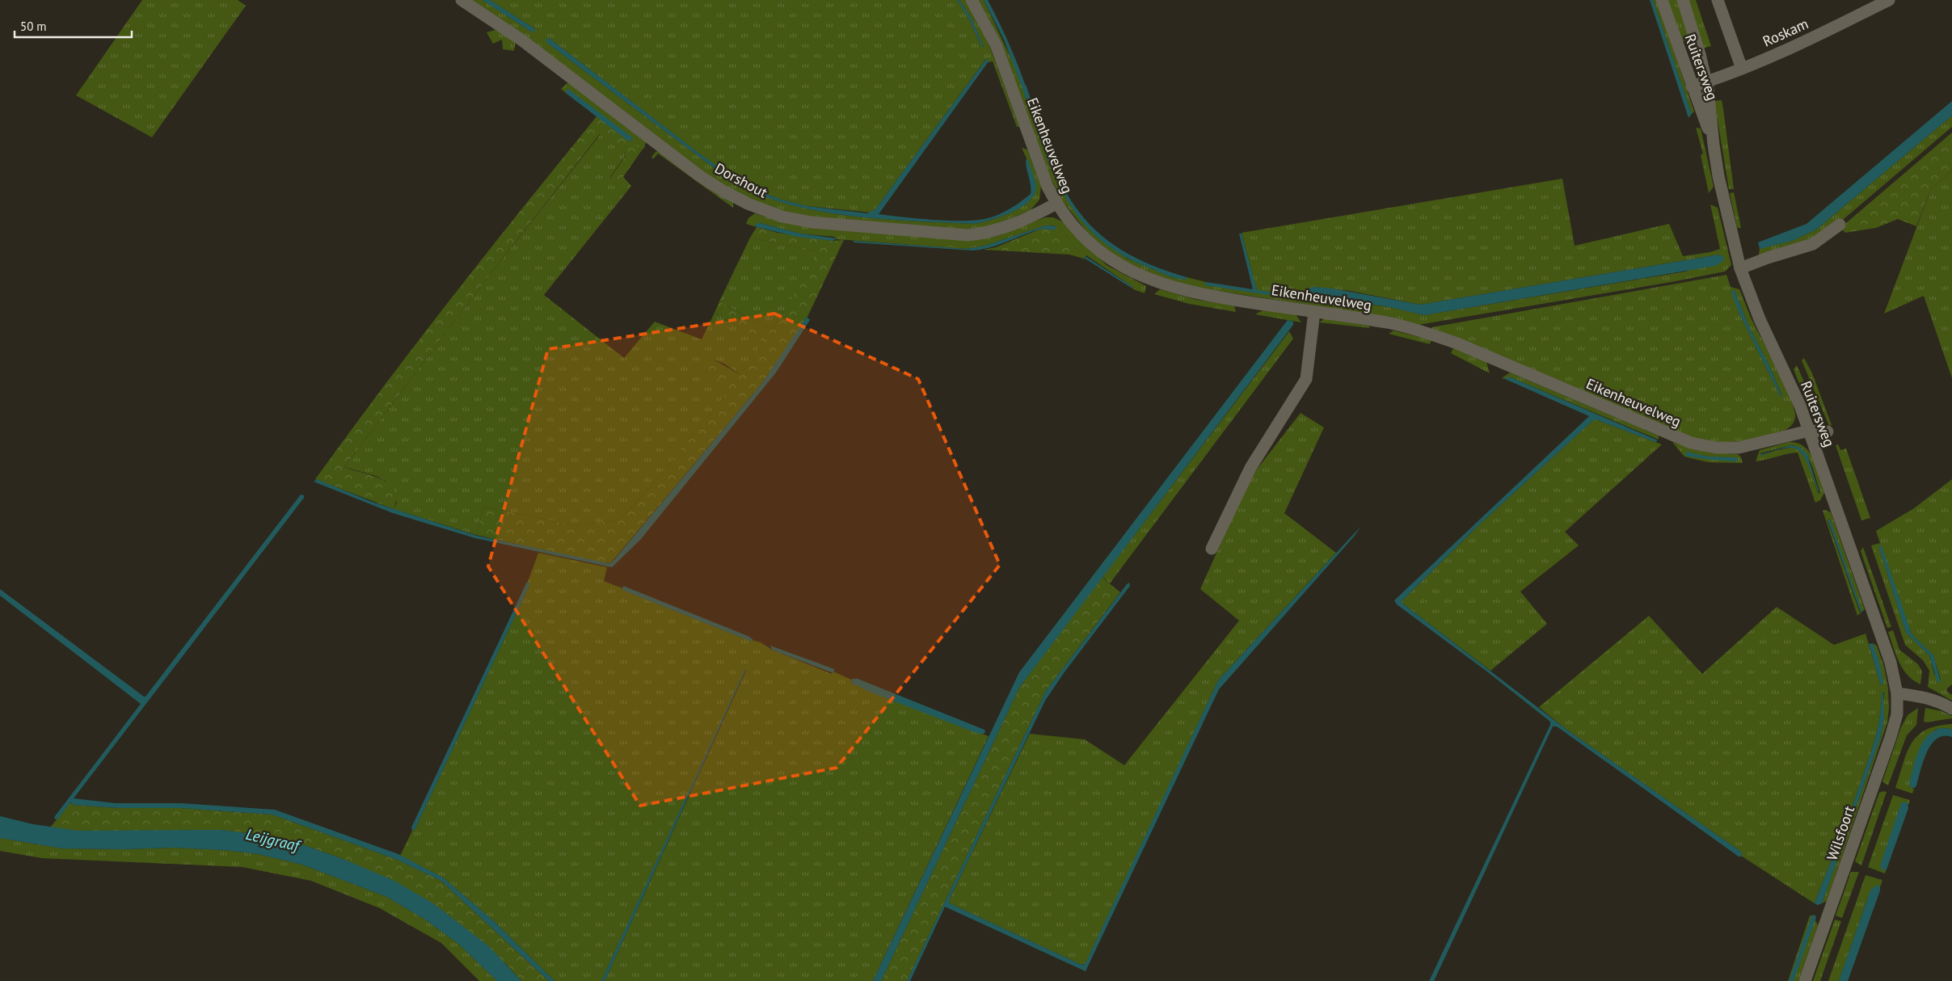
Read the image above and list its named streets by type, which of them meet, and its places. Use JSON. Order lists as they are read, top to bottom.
{
  "streets": {
    "street": [
      "Roskam",
      "Ruitersweg",
      "Eikenheuvelweg",
      "Dorshout",
      "Wilsfoort"
    ]
  },
  "crossings": [
    ["Roskam", "Ruitersweg"],
    ["Ruitersweg", "Eikenheuvelweg"],
    ["Ruitersweg", "Wilsfoort"],
    ["Eikenheuvelweg", "Dorshout"]
  ],
  "water": ["Leijgraaf"],
  "scale_bar": "50 m"
}
